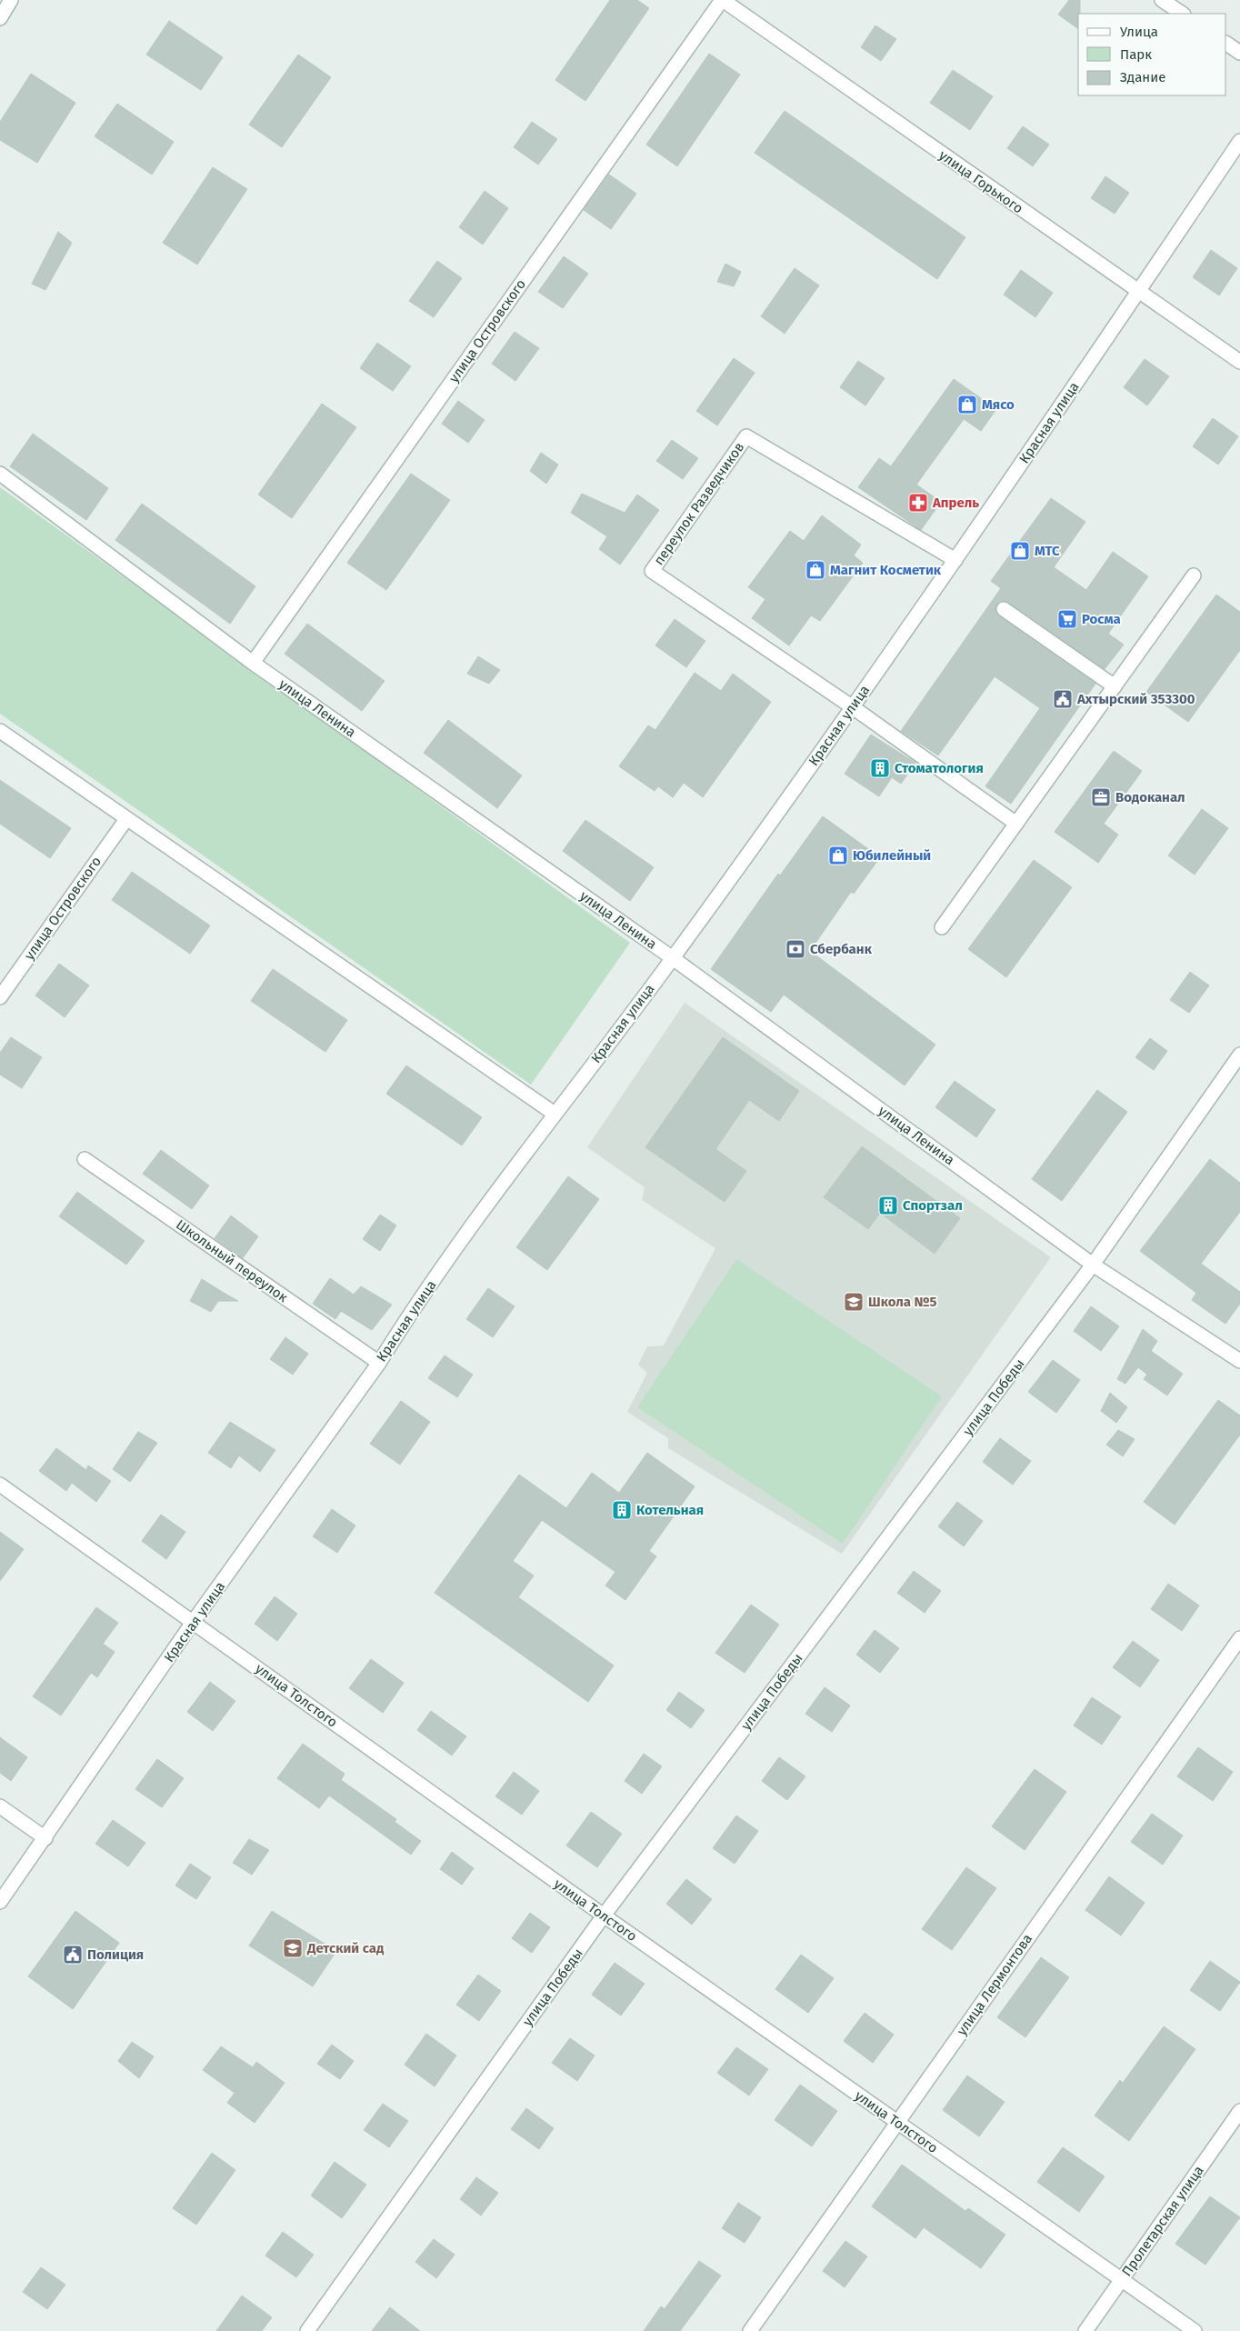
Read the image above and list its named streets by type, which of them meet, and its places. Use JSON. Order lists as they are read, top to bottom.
{
  "streets": {
    "street": [
      "улица Горького",
      "улица Островского",
      "Красная улица",
      "переулок Разведчиков",
      "улица Ленина",
      "Школьный переулок",
      "улица Победы",
      "улица Толстого",
      "улица Лермонтова",
      "Пролетарская улица"
    ]
  },
  "crossings": [
    ["улица Горького", "улица Островского"],
    ["улица Горького", "Красная улица"],
    ["улица Островского", "улица Ленина"],
    ["Красная улица", "переулок Разведчиков"],
    ["Красная улица", "улица Ленина"],
    ["Красная улица", "Школьный переулок"],
    ["Красная улица", "улица Толстого"],
    ["улица Ленина", "улица Победы"],
    ["улица Победы", "улица Толстого"],
    ["улица Толстого", "улица Лермонтова"],
    ["улица Толстого", "Пролетарская улица"]
  ],
  "places": {
    "shop": [
      "Мясо",
      "МТС",
      "Магнит Косметик",
      "Юбилейный"
    ],
    "pharmacy": ["Апрель"],
    "supermarket": ["Росма"],
    "public building": ["Ахтырский 353300", "Полиция"],
    "building": ["Стоматология", "Спортзал", "Котельная"],
    "office": ["Водоканал"],
    "bank": ["Сбербанк"],
    "school or university": ["Школа №5", "Детский сад"]
  },
  "legend": ["Улица", "Парк", "Здание"]
}
